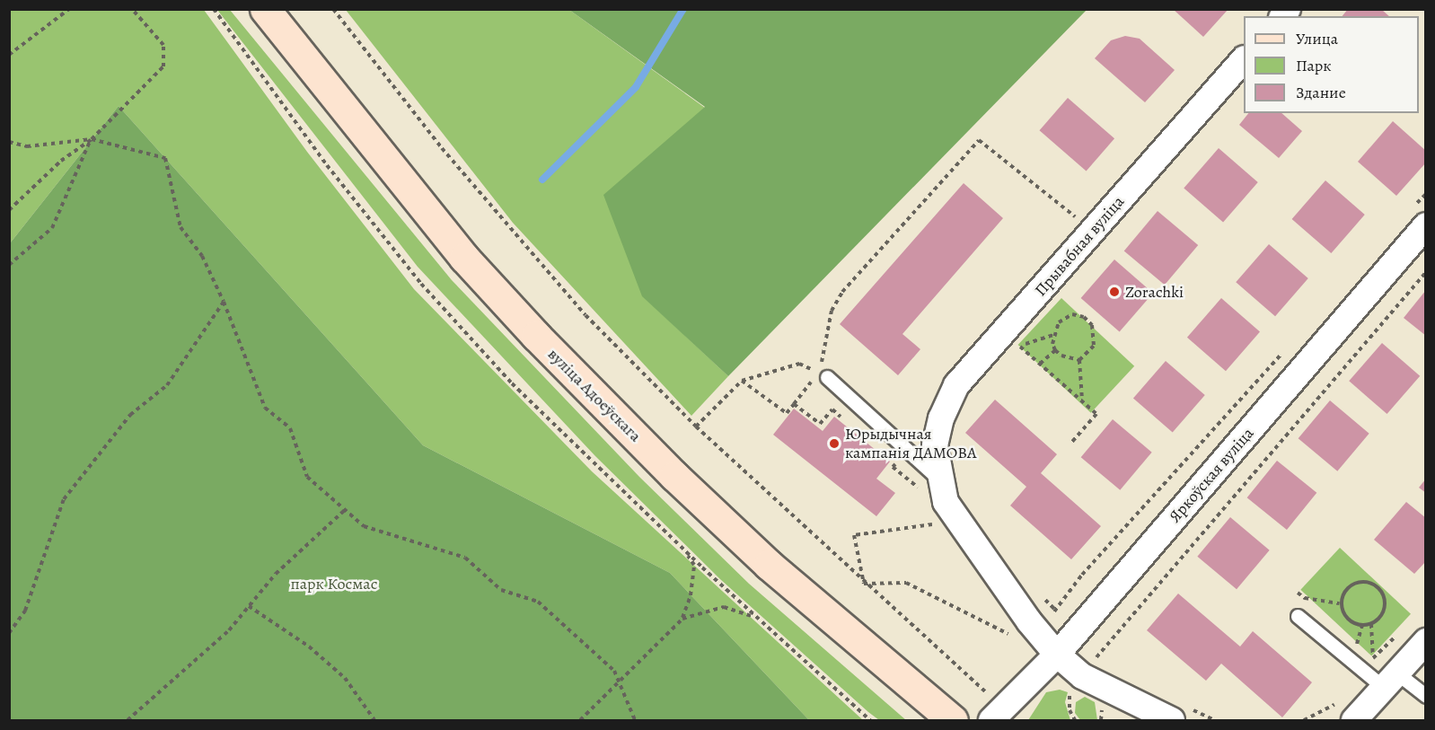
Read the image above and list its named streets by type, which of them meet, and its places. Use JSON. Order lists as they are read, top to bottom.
{
  "streets": {
    "main road": ["вуліца Адоеўскага"],
    "street": ["Прывабная вуліца", "Яркоўская вуліца"]
  },
  "parks": ["парк Космас"],
  "places": ["Zorachki", "Юрыдычная кампанія ДАМОВА"],
  "legend": ["Улица", "Парк", "Здание"]
}
